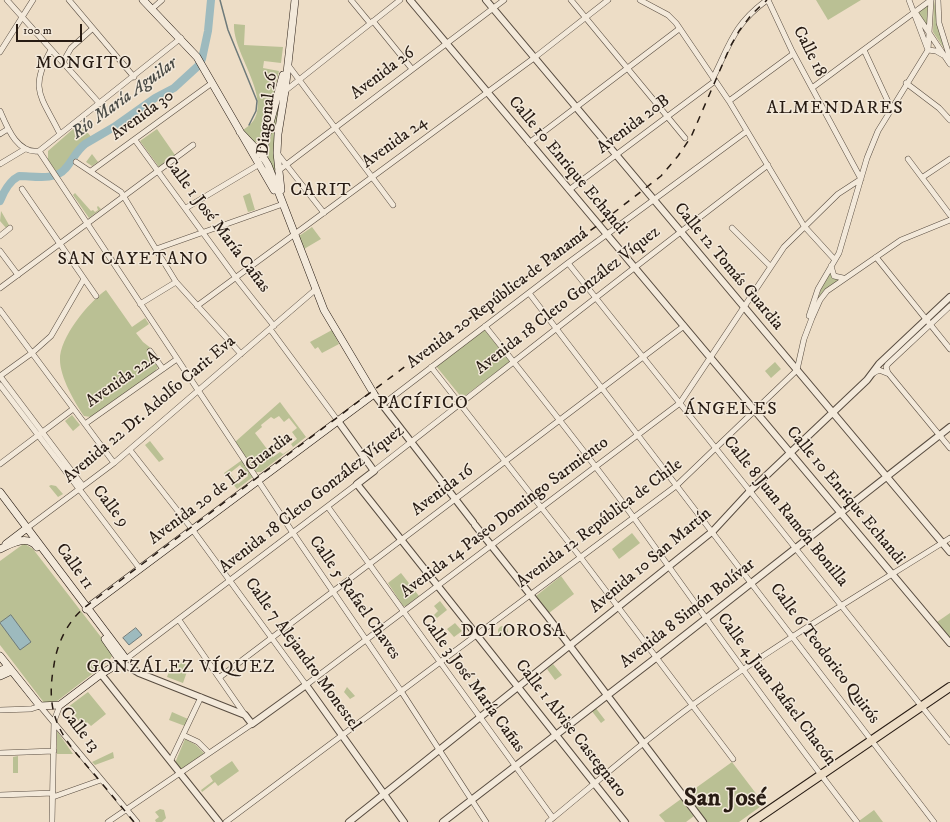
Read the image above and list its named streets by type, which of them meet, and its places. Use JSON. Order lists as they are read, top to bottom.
{
  "streets": {
    "main road": [
      "Diagonal 26",
      "Avenida 18 Cleto González Víquez",
      "Avenida 22 Dr. Adolfo Carit Eva",
      "Avenida 20 de La Guardia",
      "Calle 11",
      "Calle 13"
    ],
    "street": [
      "Calle 18",
      "Avenida 26",
      "Avenida 30",
      "Avenida 20B",
      "Avenida 24",
      "Calle 10 Enrique Echandi",
      "Calle 1 José María Cañas",
      "Calle 12 Tomás Guardia",
      "Avenida 20 República de Panamá",
      "Avenida 22A",
      "Avenida 16",
      "Calle 9",
      "Calle 8 Juan Ramón Bonilla",
      "Avenida 14 Paseo Domingo Sarmiento",
      "Avenida 12 República de Chile",
      "Avenida 10 San Martín",
      "Calle 5 Rafael Chaves",
      "Avenida 8 Simón Bolívar",
      "Calle 6 Teodorico Quirós",
      "Calle 7 Alejandro Monestel",
      "Calle 3 José María Cañas",
      "Calle 4 Juan Rafael Chacón",
      "Calle 1 Alvise Castegnaro"
    ]
  },
  "crossings": [
    ["Calle 18", "Avenida 14 Paseo Domingo Sarmiento"],
    ["Avenida 26", "Diagonal 26"],
    ["Avenida 26", "Calle 10 Enrique Echandi"],
    ["Avenida 26", "Calle 12 Tomás Guardia"],
    ["Avenida 30", "Calle 1 José María Cañas"],
    ["Avenida 20B", "Calle 10 Enrique Echandi"],
    ["Avenida 20B", "Calle 12 Tomás Guardia"],
    ["Avenida 24", "Calle 10 Enrique Echandi"],
    ["Avenida 24", "Calle 1 José María Cañas"],
    ["Avenida 24", "Calle 12 Tomás Guardia"],
    ["Calle 10 Enrique Echandi", "Avenida 20 República de Panamá"],
    ["Calle 10 Enrique Echandi", "Avenida 18 Cleto González Víquez"],
    ["Calle 10 Enrique Echandi", "Avenida 16"],
    ["Calle 10 Enrique Echandi", "Avenida 14 Paseo Domingo Sarmiento"],
    ["Calle 10 Enrique Echandi", "Avenida 12 República de Chile"],
    ["Calle 10 Enrique Echandi", "Avenida 10 San Martín"],
    ["Calle 10 Enrique Echandi", "Avenida 8 Simón Bolívar"],
    ["Calle 1 José María Cañas", "Avenida 18 Cleto González Víquez"],
    ["Calle 1 José María Cañas", "Avenida 22 Dr. Adolfo Carit Eva"],
    ["Calle 1 José María Cañas", "Avenida 20 de La Guardia"],
    ["Calle 12 Tomás Guardia", "Avenida 20 República de Panamá"],
    ["Calle 12 Tomás Guardia", "Avenida 18 Cleto González Víquez"],
    ["Calle 12 Tomás Guardia", "Avenida 14 Paseo Domingo Sarmiento"],
    ["Calle 12 Tomás Guardia", "Avenida 12 República de Chile"],
    ["Calle 12 Tomás Guardia", "Avenida 10 San Martín"],
    ["Calle 12 Tomás Guardia", "Avenida 8 Simón Bolívar"],
    ["Avenida 20 República de Panamá", "Calle 8 Juan Ramón Bonilla"],
    ["Avenida 20 República de Panamá", "Calle 6 Teodorico Quirós"],
    ["Avenida 20 República de Panamá", "Calle 4 Juan Rafael Chacón"],
    ["Avenida 18 Cleto González Víquez", "Calle 8 Juan Ramón Bonilla"],
    ["Avenida 18 Cleto González Víquez", "Calle 11"],
    ["Avenida 18 Cleto González Víquez", "Calle 5 Rafael Chaves"],
    ["Avenida 18 Cleto González Víquez", "Calle 6 Teodorico Quirós"],
    ["Avenida 18 Cleto González Víquez", "Calle 7 Alejandro Monestel"],
    ["Avenida 18 Cleto González Víquez", "Calle 3 José María Cañas"],
    ["Avenida 18 Cleto González Víquez", "Calle 4 Juan Rafael Chacón"],
    ["Avenida 18 Cleto González Víquez", "Calle 1 Alvise Castegnaro"],
    ["Avenida 22A", "Calle 5 Rafael Chaves"],
    ["Avenida 22 Dr. Adolfo Carit Eva", "Calle 9"],
    ["Avenida 22 Dr. Adolfo Carit Eva", "Calle 11"],
    ["Avenida 22 Dr. Adolfo Carit Eva", "Calle 5 Rafael Chaves"],
    ["Avenida 22 Dr. Adolfo Carit Eva", "Calle 7 Alejandro Monestel"],
    ["Avenida 20 de La Guardia", "Calle 9"],
    ["Avenida 20 de La Guardia", "Calle 11"],
    ["Avenida 20 de La Guardia", "Calle 5 Rafael Chaves"],
    ["Avenida 20 de La Guardia", "Calle 7 Alejandro Monestel"],
    ["Avenida 16", "Calle 8 Juan Ramón Bonilla"],
    ["Avenida 16", "Calle 5 Rafael Chaves"],
    ["Avenida 16", "Calle 6 Teodorico Quirós"],
    ["Avenida 16", "Calle 7 Alejandro Monestel"],
    ["Avenida 16", "Calle 3 José María Cañas"],
    ["Avenida 16", "Calle 4 Juan Rafael Chacón"],
    ["Avenida 16", "Calle 1 Alvise Castegnaro"],
    ["Calle 8 Juan Ramón Bonilla", "Avenida 14 Paseo Domingo Sarmiento"],
    ["Calle 8 Juan Ramón Bonilla", "Avenida 12 República de Chile"],
    ["Calle 8 Juan Ramón Bonilla", "Avenida 10 San Martín"],
    ["Calle 8 Juan Ramón Bonilla", "Avenida 8 Simón Bolívar"],
    ["Avenida 14 Paseo Domingo Sarmiento", "Calle 5 Rafael Chaves"],
    ["Avenida 14 Paseo Domingo Sarmiento", "Calle 6 Teodorico Quirós"],
    ["Avenida 14 Paseo Domingo Sarmiento", "Calle 7 Alejandro Monestel"],
    ["Avenida 14 Paseo Domingo Sarmiento", "Calle 3 José María Cañas"],
    ["Avenida 14 Paseo Domingo Sarmiento", "Calle 4 Juan Rafael Chacón"],
    ["Avenida 14 Paseo Domingo Sarmiento", "Calle 1 Alvise Castegnaro"],
    ["Avenida 14 Paseo Domingo Sarmiento", "Calle 13"],
    ["Avenida 12 República de Chile", "Calle 5 Rafael Chaves"],
    ["Avenida 12 República de Chile", "Calle 6 Teodorico Quirós"],
    ["Avenida 12 República de Chile", "Calle 7 Alejandro Monestel"],
    ["Avenida 12 República de Chile", "Calle 3 José María Cañas"],
    ["Avenida 12 República de Chile", "Calle 4 Juan Rafael Chacón"],
    ["Avenida 12 República de Chile", "Calle 1 Alvise Castegnaro"],
    ["Avenida 10 San Martín", "Calle 5 Rafael Chaves"],
    ["Avenida 10 San Martín", "Calle 6 Teodorico Quirós"],
    ["Avenida 10 San Martín", "Calle 7 Alejandro Monestel"],
    ["Avenida 10 San Martín", "Calle 3 José María Cañas"],
    ["Avenida 10 San Martín", "Calle 4 Juan Rafael Chacón"],
    ["Avenida 10 San Martín", "Calle 1 Alvise Castegnaro"],
    ["Calle 5 Rafael Chaves", "Avenida 8 Simón Bolívar"],
    ["Avenida 8 Simón Bolívar", "Calle 6 Teodorico Quirós"],
    ["Avenida 8 Simón Bolívar", "Calle 3 José María Cañas"],
    ["Avenida 8 Simón Bolívar", "Calle 4 Juan Rafael Chacón"],
    ["Avenida 8 Simón Bolívar", "Calle 1 Alvise Castegnaro"]
  ],
  "districts": [
    "MONGITO",
    "ALMENDARES",
    "CARIT",
    "SAN CAYETANO",
    "PACÍFICO",
    "ÁNGELES",
    "DOLOROSA",
    "GONZÁLEZ VÍQUEZ",
    "San José"
  ],
  "water": ["Río María Aguilar"],
  "scale_bar": "100 m"
}
